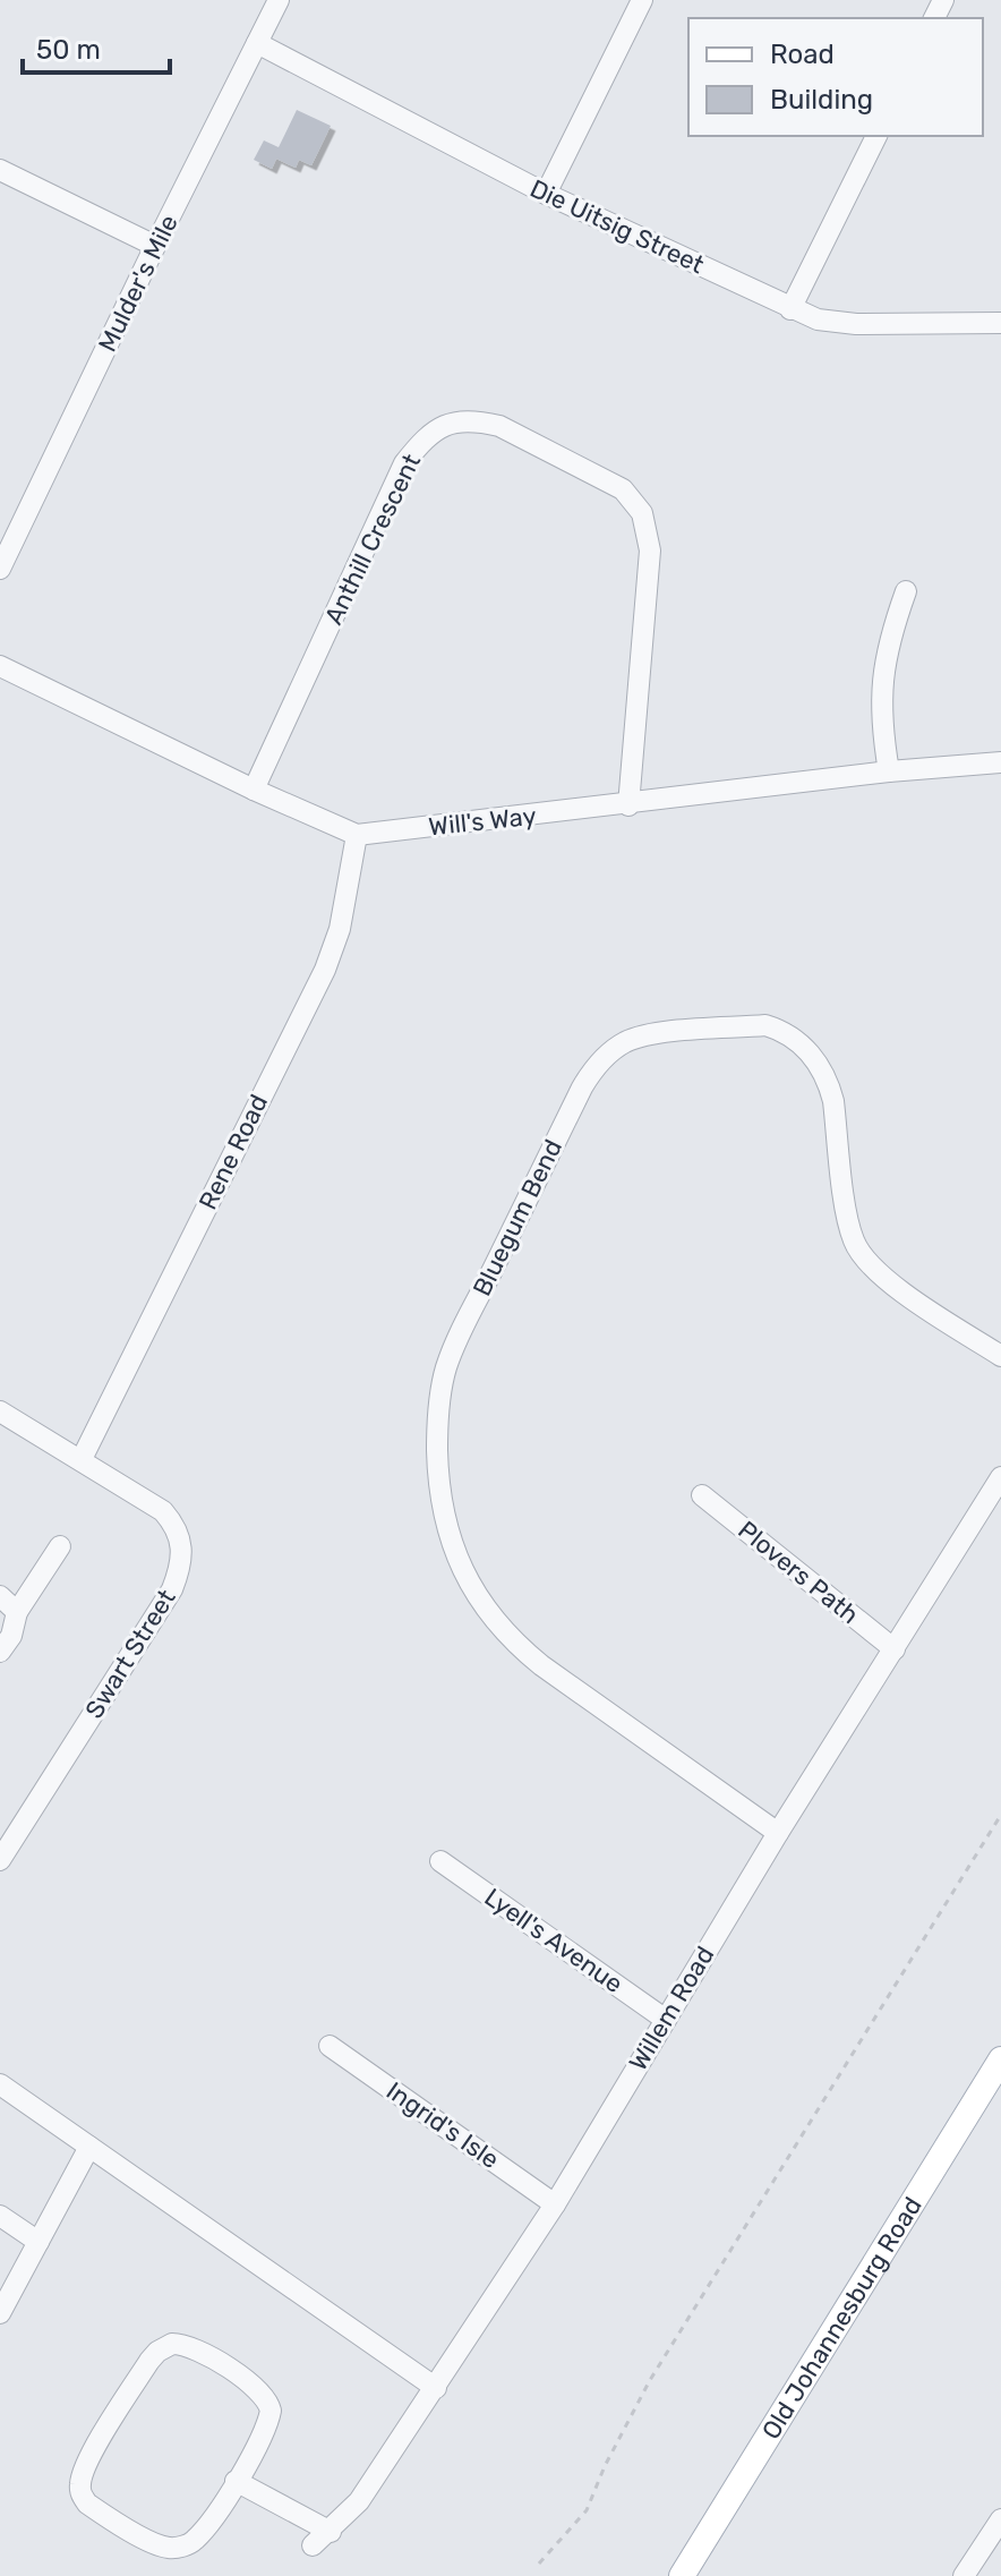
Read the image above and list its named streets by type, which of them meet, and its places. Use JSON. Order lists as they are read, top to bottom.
{
  "streets": {
    "main road": ["Old Johannesburg Road"],
    "street": [
      "Die Uitsig Street",
      "Mulder's Mile",
      "Anthill Crescent",
      "Will's Way",
      "Rene Road",
      "Bluegum Bend",
      "Plovers Path",
      "Swart Street",
      "Lyell's Avenue",
      "Willem Road",
      "Ingrid's Isle"
    ]
  },
  "crossings": [
    ["Die Uitsig Street", "Mulder's Mile"],
    ["Anthill Crescent", "Will's Way"],
    ["Will's Way", "Rene Road"],
    ["Rene Road", "Swart Street"],
    ["Bluegum Bend", "Willem Road"],
    ["Plovers Path", "Willem Road"],
    ["Lyell's Avenue", "Willem Road"],
    ["Willem Road", "Ingrid's Isle"]
  ],
  "legend": ["Road", "Building"],
  "scale_bar": "50 m"
}
